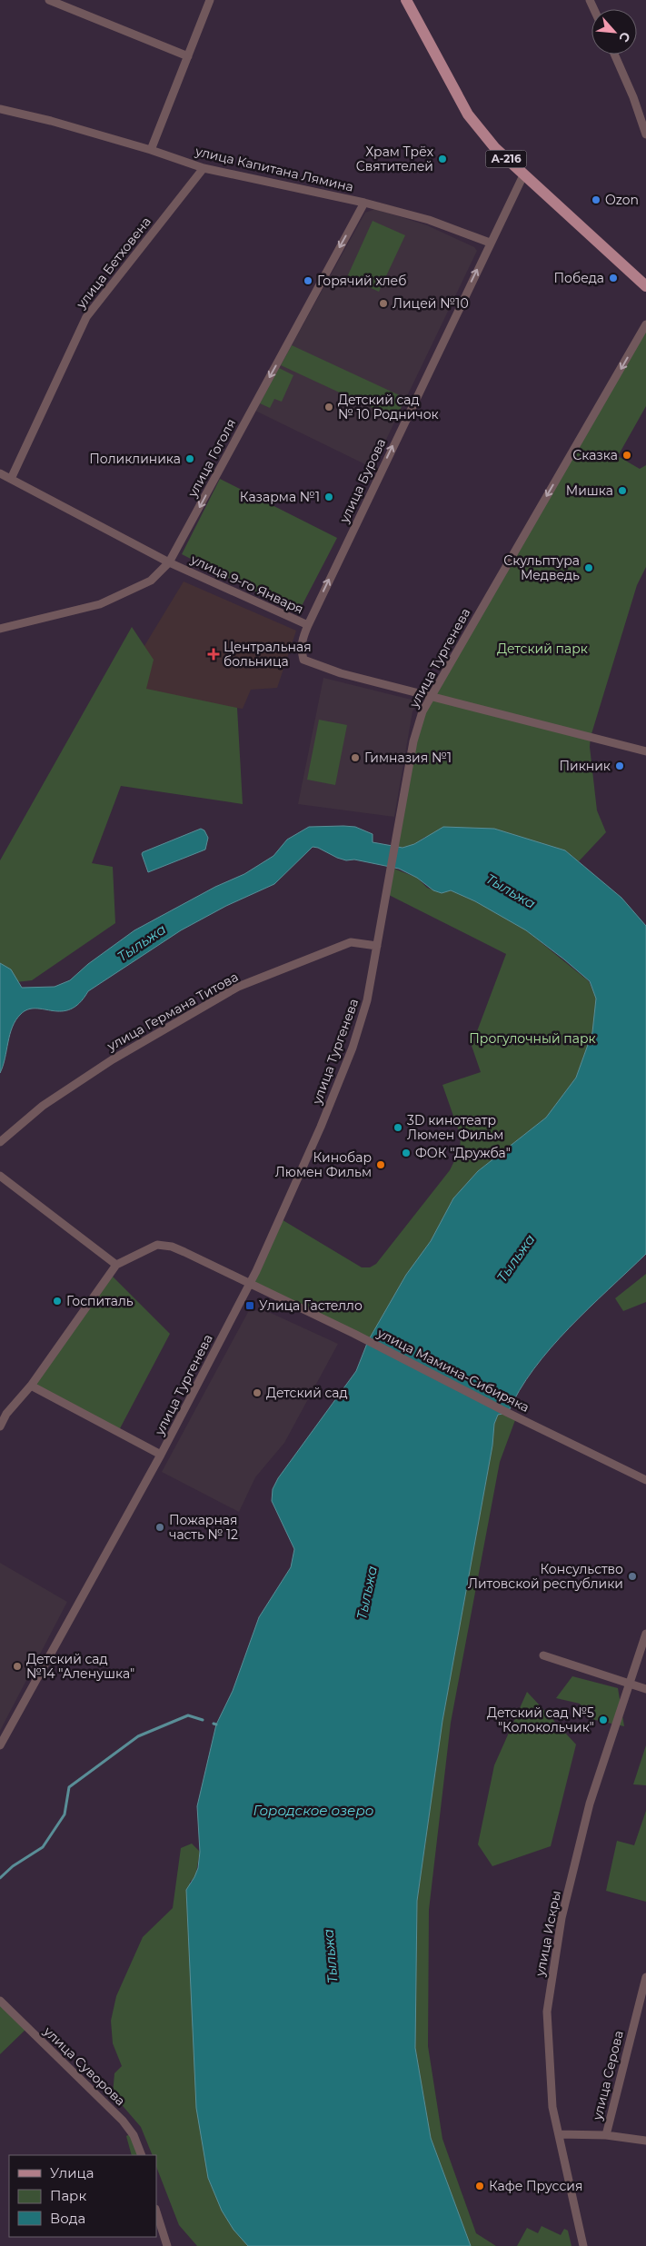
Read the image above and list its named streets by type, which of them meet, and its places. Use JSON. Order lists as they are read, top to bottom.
{
  "streets": {
    "main road": ["А-216"],
    "street": [
      "улица Капитана Лямина",
      "улица Бетховена",
      "улица Гоголя",
      "улица Бурова",
      "улица 9-го Января",
      "улица Тургенева",
      "улица Германа Титова",
      "улица Мамина-Сибиряка",
      "улица Искры",
      "улица Суворова",
      "улица Серова"
    ]
  },
  "crossings": [
    ["А-216", "улица Бурова"],
    ["улица Капитана Лямина", "улица Бетховена"],
    ["улица Капитана Лямина", "улица Гоголя"],
    ["улица Капитана Лямина", "улица Бурова"],
    ["улица Бетховена", "улица 9-го Января"],
    ["улица Гоголя", "улица 9-го Января"],
    ["улица Бурова", "улица 9-го Января"],
    ["улица 9-го Января", "улица Тургенева"],
    ["улица Тургенева", "улица Германа Титова"],
    ["улица Тургенева", "улица Мамина-Сибиряка"],
    ["улица Искры", "улица Серова"]
  ],
  "one_way": ["улица Гоголя", "улица Бурова"],
  "water": ["Тыльжа", "Городское озеро"],
  "parks": ["Детский парк", "Прогулочный парк"],
  "places": {
    "other": [
      "Храм Трёх Святителей",
      "Ozon",
      "Победа",
      "Горячий хлеб",
      "Лицей №10",
      "Детский сад № 10 Родничок",
      "Сказка",
      "Поликлиника",
      "Мишка",
      "Казарма №1",
      "Скульптура Медведь",
      "Гимназия №1",
      "Пикник",
      "3D кинотеатр Люмен Фильм",
      "ФОК \"Дружба\"",
      "Кинобар Люмен Фильм",
      "Госпиталь",
      "Детский сад",
      "Пожарная часть № 12",
      "Консульство Литовской республики",
      "Детский сад №14 \"Аленушка\"",
      "Детский сад №5 \"Колокольчик\"",
      "Кафе Пруссия"
    ],
    "health": ["Центральная больница"],
    "transit": ["Улица Гастелло"]
  },
  "legend": ["Улица", "Парк", "Вода"],
  "north": "bottom right"
}
